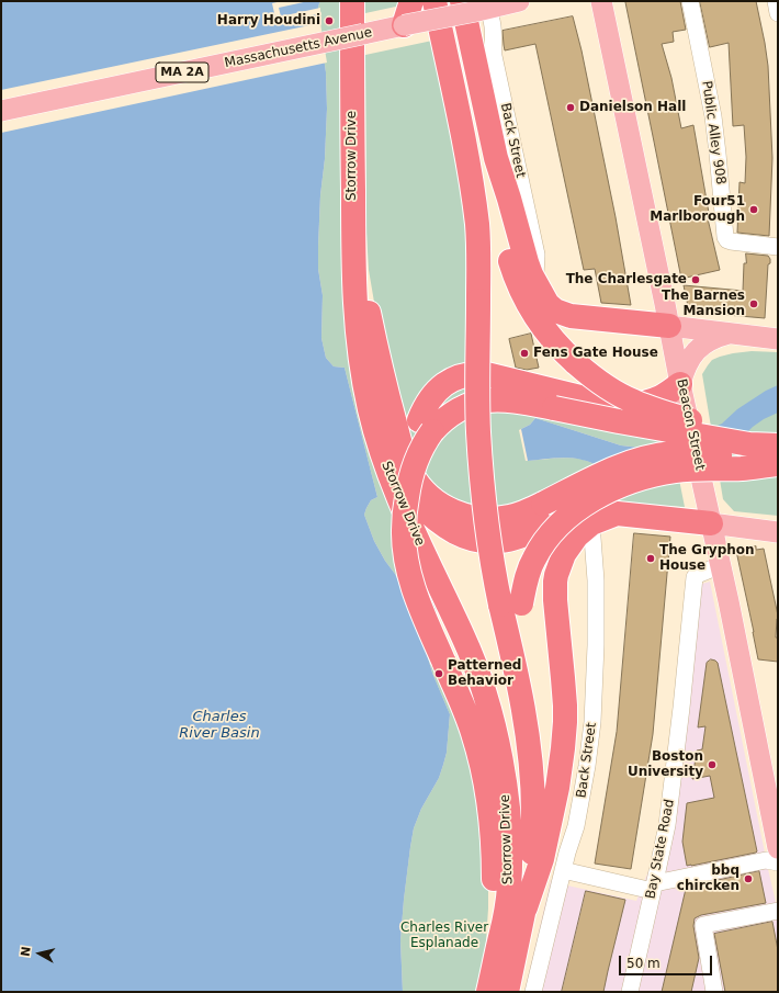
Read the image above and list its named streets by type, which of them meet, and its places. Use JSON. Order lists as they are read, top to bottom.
{
  "streets": {
    "highway": ["Storrow Drive"],
    "main road": ["Massachusetts Avenue", "MA 2A", "Beacon Street"],
    "street": ["Public Alley 908", "Back Street", "Bay State Road"]
  },
  "crossings": [
    ["Massachusetts Avenue", "Back Street"],
    ["Beacon Street", "Bay State Road"]
  ],
  "water": ["Charles River Basin"],
  "parks": ["Charles River Esplanade"],
  "places": [
    "Harry Houdini",
    "Danielson Hall",
    "Four51 Marlborough",
    "The Charlesgate",
    "The Barnes Mansion",
    "Fens Gate House",
    "The Gryphon House",
    "Patterned Behavior",
    "Boston University",
    "bbq chircken"
  ],
  "scale_bar": "50 m",
  "north": "left"
}
